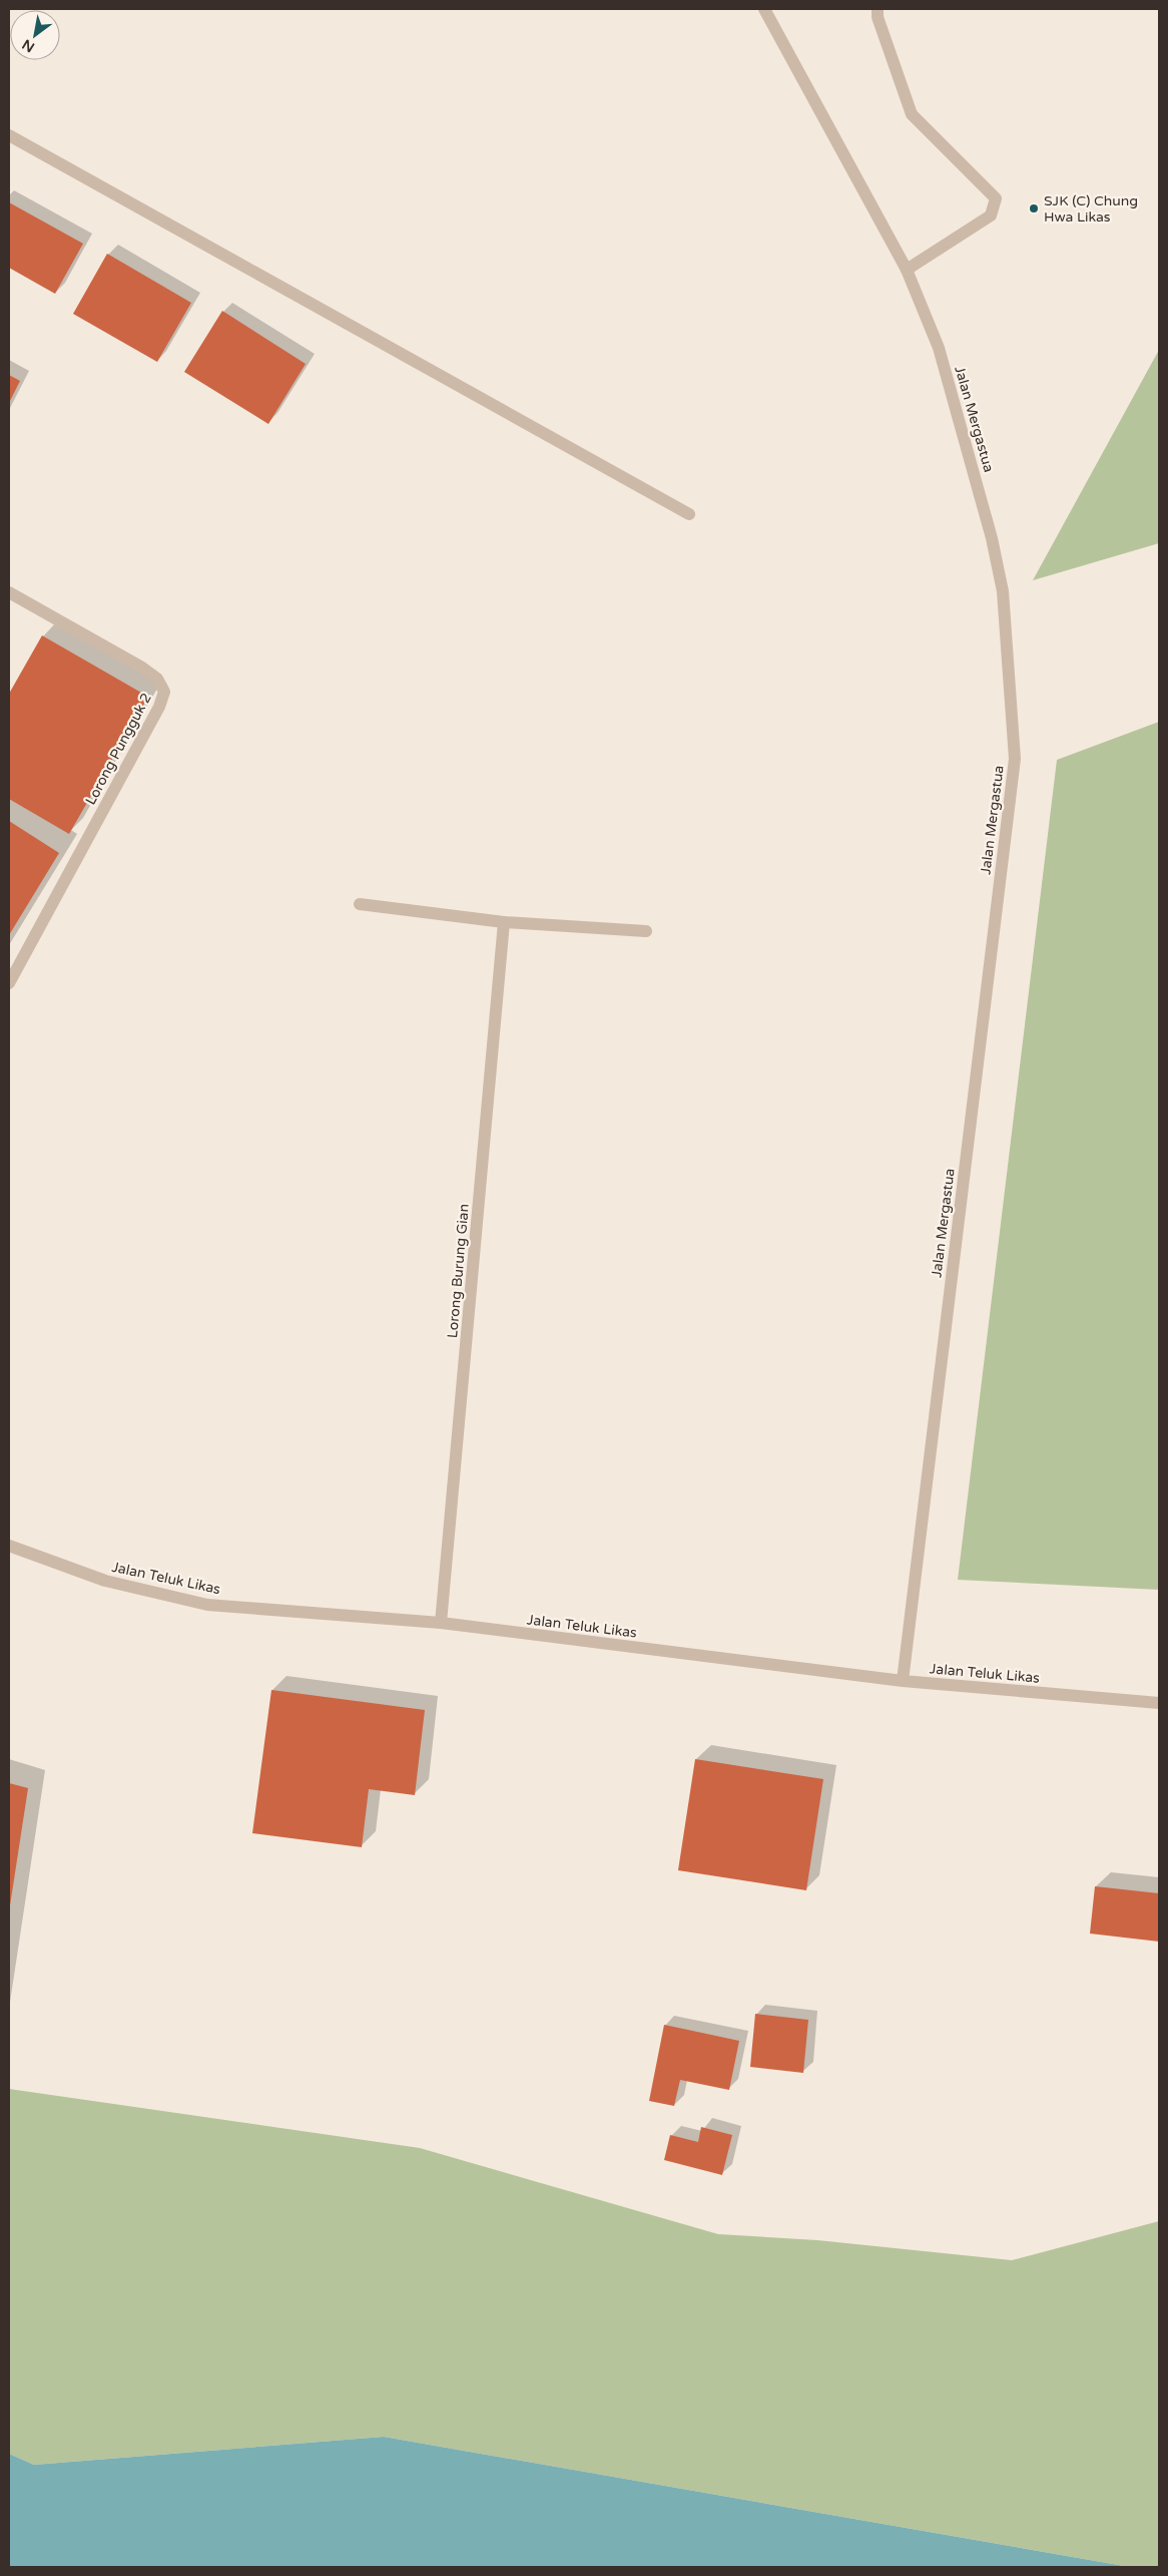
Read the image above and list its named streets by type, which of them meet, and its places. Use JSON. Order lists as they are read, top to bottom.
{
  "streets": {
    "street": [
      "Jalan Mergastua",
      "Lorong Pungguk 2",
      "Lorong Burung Gian",
      "Jalan Teluk Likas"
    ]
  },
  "crossings": [
    ["Jalan Mergastua", "Jalan Teluk Likas"],
    ["Lorong Burung Gian", "Jalan Teluk Likas"]
  ],
  "places": ["SJK (C) Chung Hwa Likas"],
  "north": "bottom left"
}
